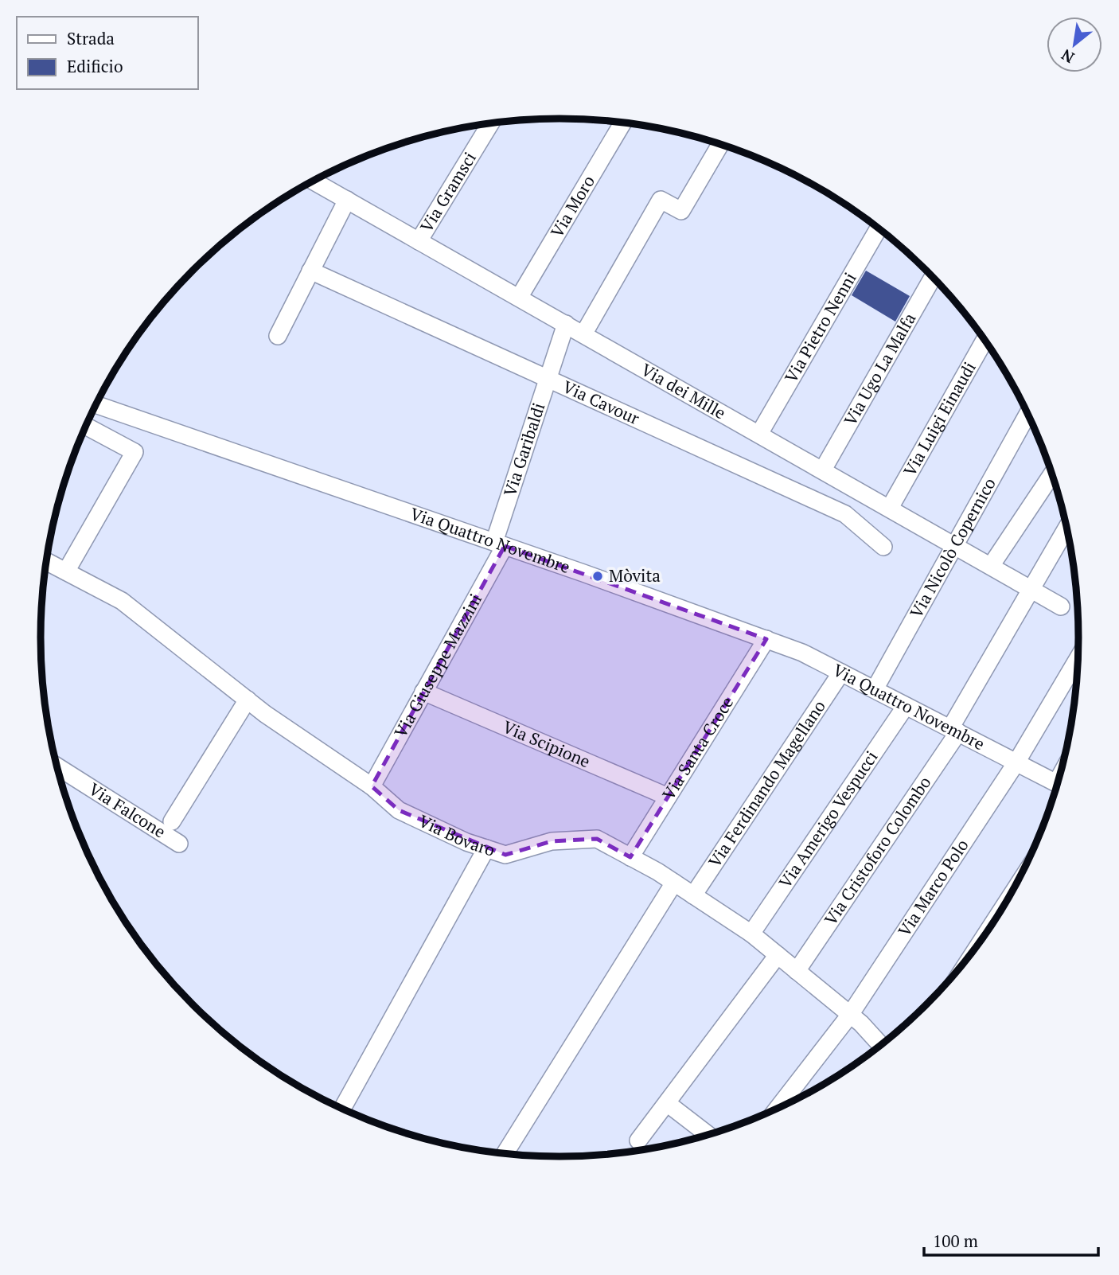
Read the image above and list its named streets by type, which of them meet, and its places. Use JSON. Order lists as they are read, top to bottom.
{
  "streets": {
    "street": [
      "Via Gramsci",
      "Via Moro",
      "Via Pietro Nenni",
      "Via Ugo La Malfa",
      "Via dei Mille",
      "Via Cavour",
      "Via Luigi Einaudi",
      "Via Garibaldi",
      "Via Quattro Novembre",
      "Via Nicolò Copernico",
      "Via Giuseppe Mazzini",
      "Via Scipione",
      "Via Santa Croce",
      "Via Ferdinando Magellano",
      "Via Falcone",
      "Via Amerigo Vespucci",
      "Via Bovaro",
      "Via Cristoforo Colombo",
      "Via Marco Polo"
    ]
  },
  "crossings": [
    ["Via Gramsci", "Via dei Mille"],
    ["Via Moro", "Via dei Mille"],
    ["Via Pietro Nenni", "Via dei Mille"],
    ["Via Ugo La Malfa", "Via dei Mille"],
    ["Via dei Mille", "Via Luigi Einaudi"],
    ["Via dei Mille", "Via Garibaldi"],
    ["Via dei Mille", "Via Nicolò Copernico"],
    ["Via dei Mille", "Via Cristoforo Colombo"],
    ["Via Cavour", "Via Garibaldi"],
    ["Via Garibaldi", "Via Quattro Novembre"],
    ["Via Garibaldi", "Via Giuseppe Mazzini"],
    ["Via Quattro Novembre", "Via Nicolò Copernico"],
    ["Via Quattro Novembre", "Via Giuseppe Mazzini"],
    ["Via Quattro Novembre", "Via Santa Croce"],
    ["Via Quattro Novembre", "Via Ferdinando Magellano"],
    ["Via Quattro Novembre", "Via Amerigo Vespucci"],
    ["Via Quattro Novembre", "Via Cristoforo Colombo"],
    ["Via Quattro Novembre", "Via Marco Polo"],
    ["Via Giuseppe Mazzini", "Via Scipione"],
    ["Via Giuseppe Mazzini", "Via Bovaro"],
    ["Via Scipione", "Via Santa Croce"],
    ["Via Santa Croce", "Via Bovaro"],
    ["Via Ferdinando Magellano", "Via Bovaro"],
    ["Via Amerigo Vespucci", "Via Bovaro"],
    ["Via Bovaro", "Via Cristoforo Colombo"],
    ["Via Bovaro", "Via Marco Polo"]
  ],
  "places": ["Mòvita"],
  "legend": ["Strada", "Edificio"],
  "scale_bar": "100 m",
  "north": "bottom left"
}
